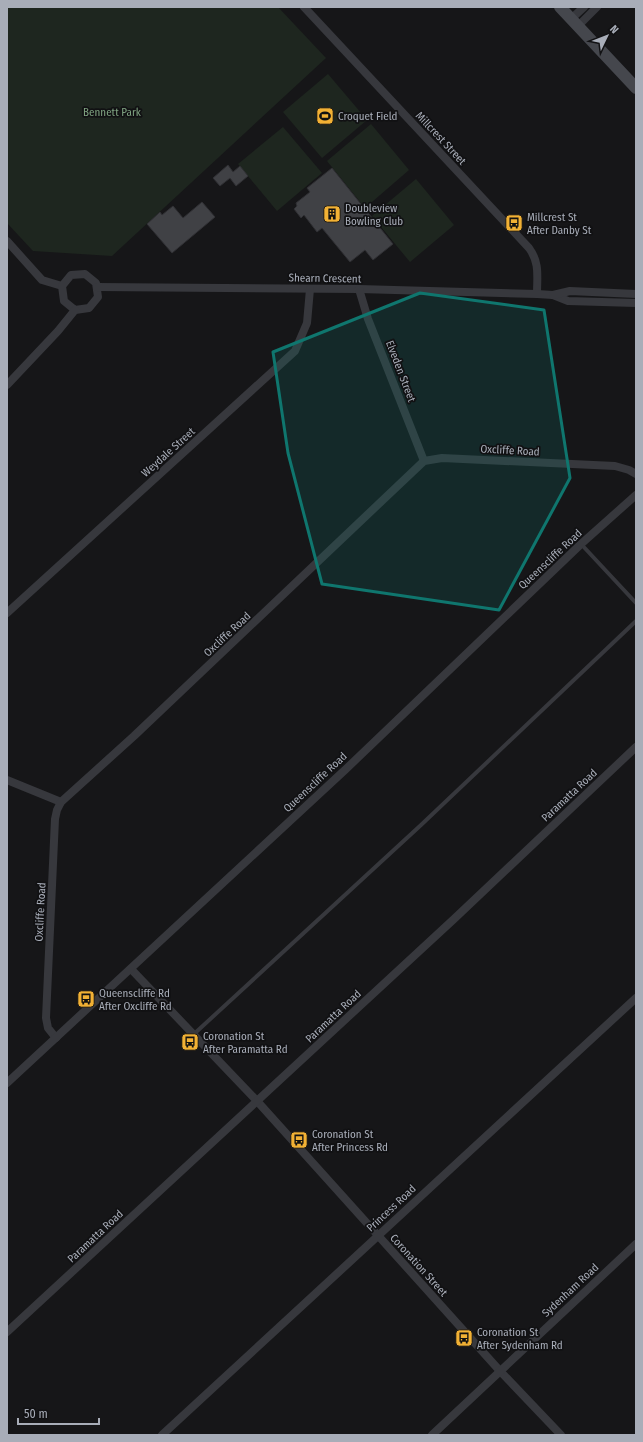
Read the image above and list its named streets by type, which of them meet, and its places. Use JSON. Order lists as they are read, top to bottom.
{
  "streets": {
    "street": [
      "Millcrest Street",
      "Shearn Crescent",
      "Elveden Street",
      "Oxcliffe Road",
      "Weydale Street",
      "Queenscliffe Road",
      "Paramatta Road",
      "Princess Road",
      "Coronation Street",
      "Sydenham Road"
    ]
  },
  "crossings": [
    ["Millcrest Street", "Shearn Crescent"],
    ["Shearn Crescent", "Elveden Street"],
    ["Shearn Crescent", "Weydale Street"],
    ["Elveden Street", "Oxcliffe Road"],
    ["Oxcliffe Road", "Queenscliffe Road"],
    ["Queenscliffe Road", "Coronation Street"],
    ["Paramatta Road", "Coronation Street"],
    ["Princess Road", "Coronation Street"],
    ["Coronation Street", "Sydenham Road"]
  ],
  "parks": ["Bennett Park"],
  "places": {
    "sports": ["Croquet Field"],
    "building": ["Doubleview Bowling Club"],
    "bus stop": [
      "Millcrest St After Danby St",
      "Queenscliffe Rd After Oxcliffe Rd",
      "Coronation St After Paramatta Rd",
      "Coronation St After Princess Rd",
      "Coronation St After Sydenham Rd"
    ]
  },
  "scale_bar": "50 m",
  "north": "top right"
}
